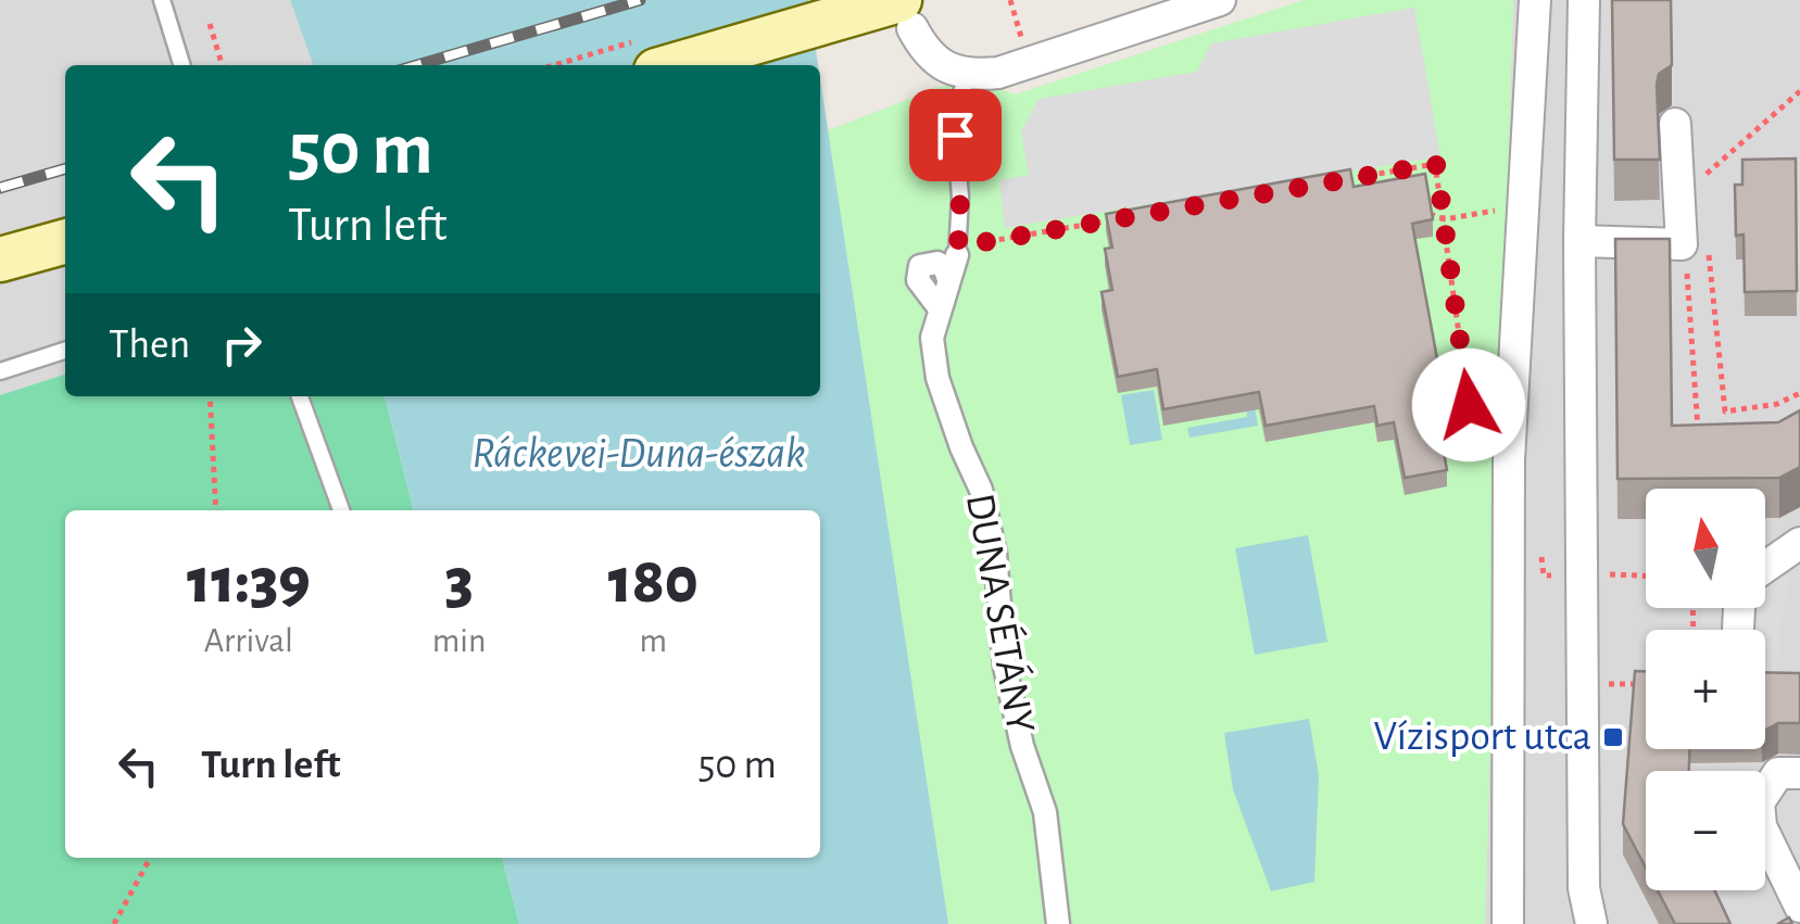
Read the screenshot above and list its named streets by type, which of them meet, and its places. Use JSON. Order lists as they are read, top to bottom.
{
  "streets": {
    "street": ["DUNA SÉTÁNY"]
  },
  "water": ["Ráckevei-Duna-észak"],
  "places": {
    "transit": ["Vízisport utca"]
  },
  "north": "top",
  "page": {
    "turn": ["50 m", "Turn left"],
    "then": "Then",
    "map_buttons": ["+", "−"],
    "eta": [
      "11:39",
      "Arrival",
      "3",
      "min",
      "180",
      "m"
    ],
    "list": [
      {
        "name": "Turn left",
        "value": "50 m"
      }
    ]
  }
}
